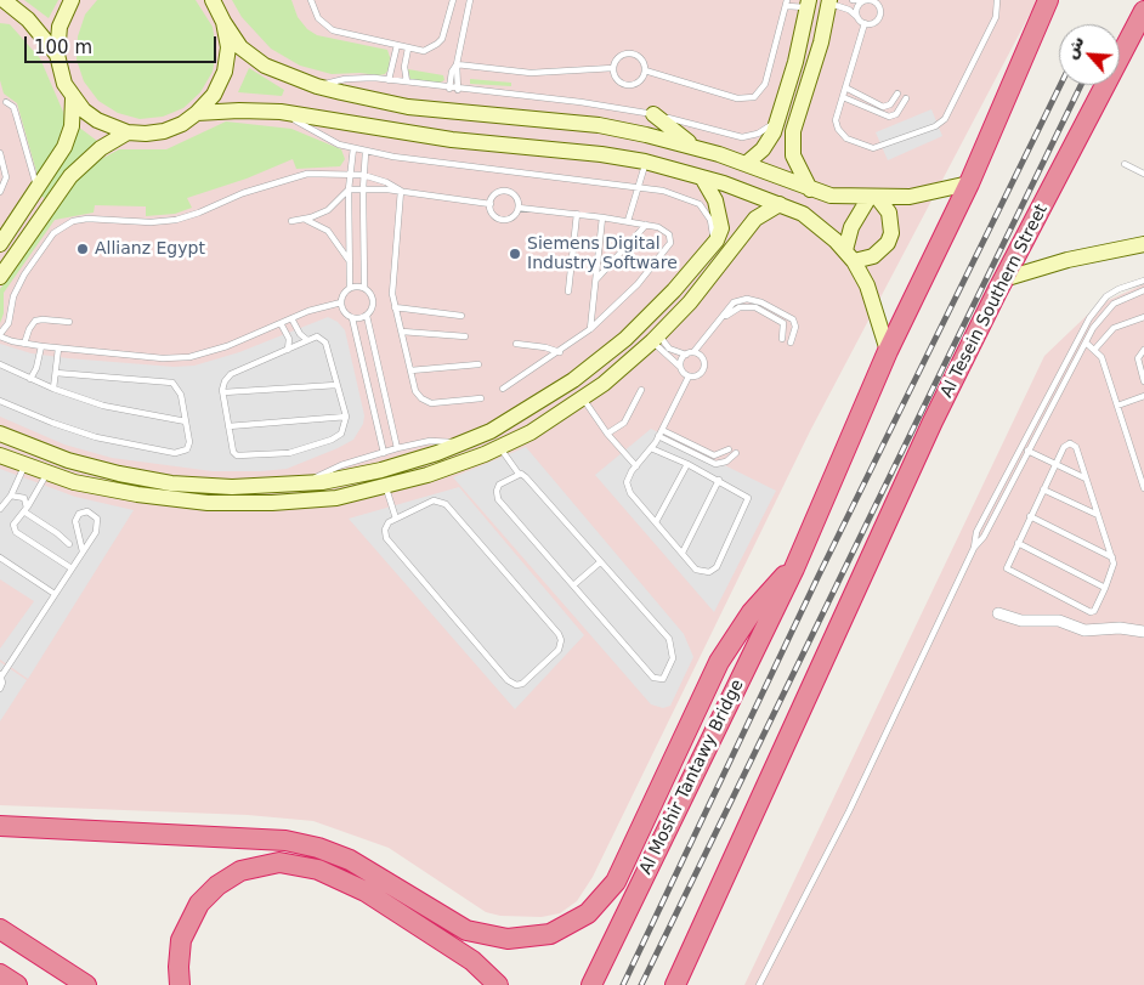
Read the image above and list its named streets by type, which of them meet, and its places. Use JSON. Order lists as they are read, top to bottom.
{
  "streets": {
    "highway": ["Al Tesein Southern Street", "Al Moshir Tantawy Bridge"]
  },
  "places": ["Allianz Egypt", "Siemens Digital Industry Software"],
  "scale_bar": "100 m",
  "north": "top left"
}
